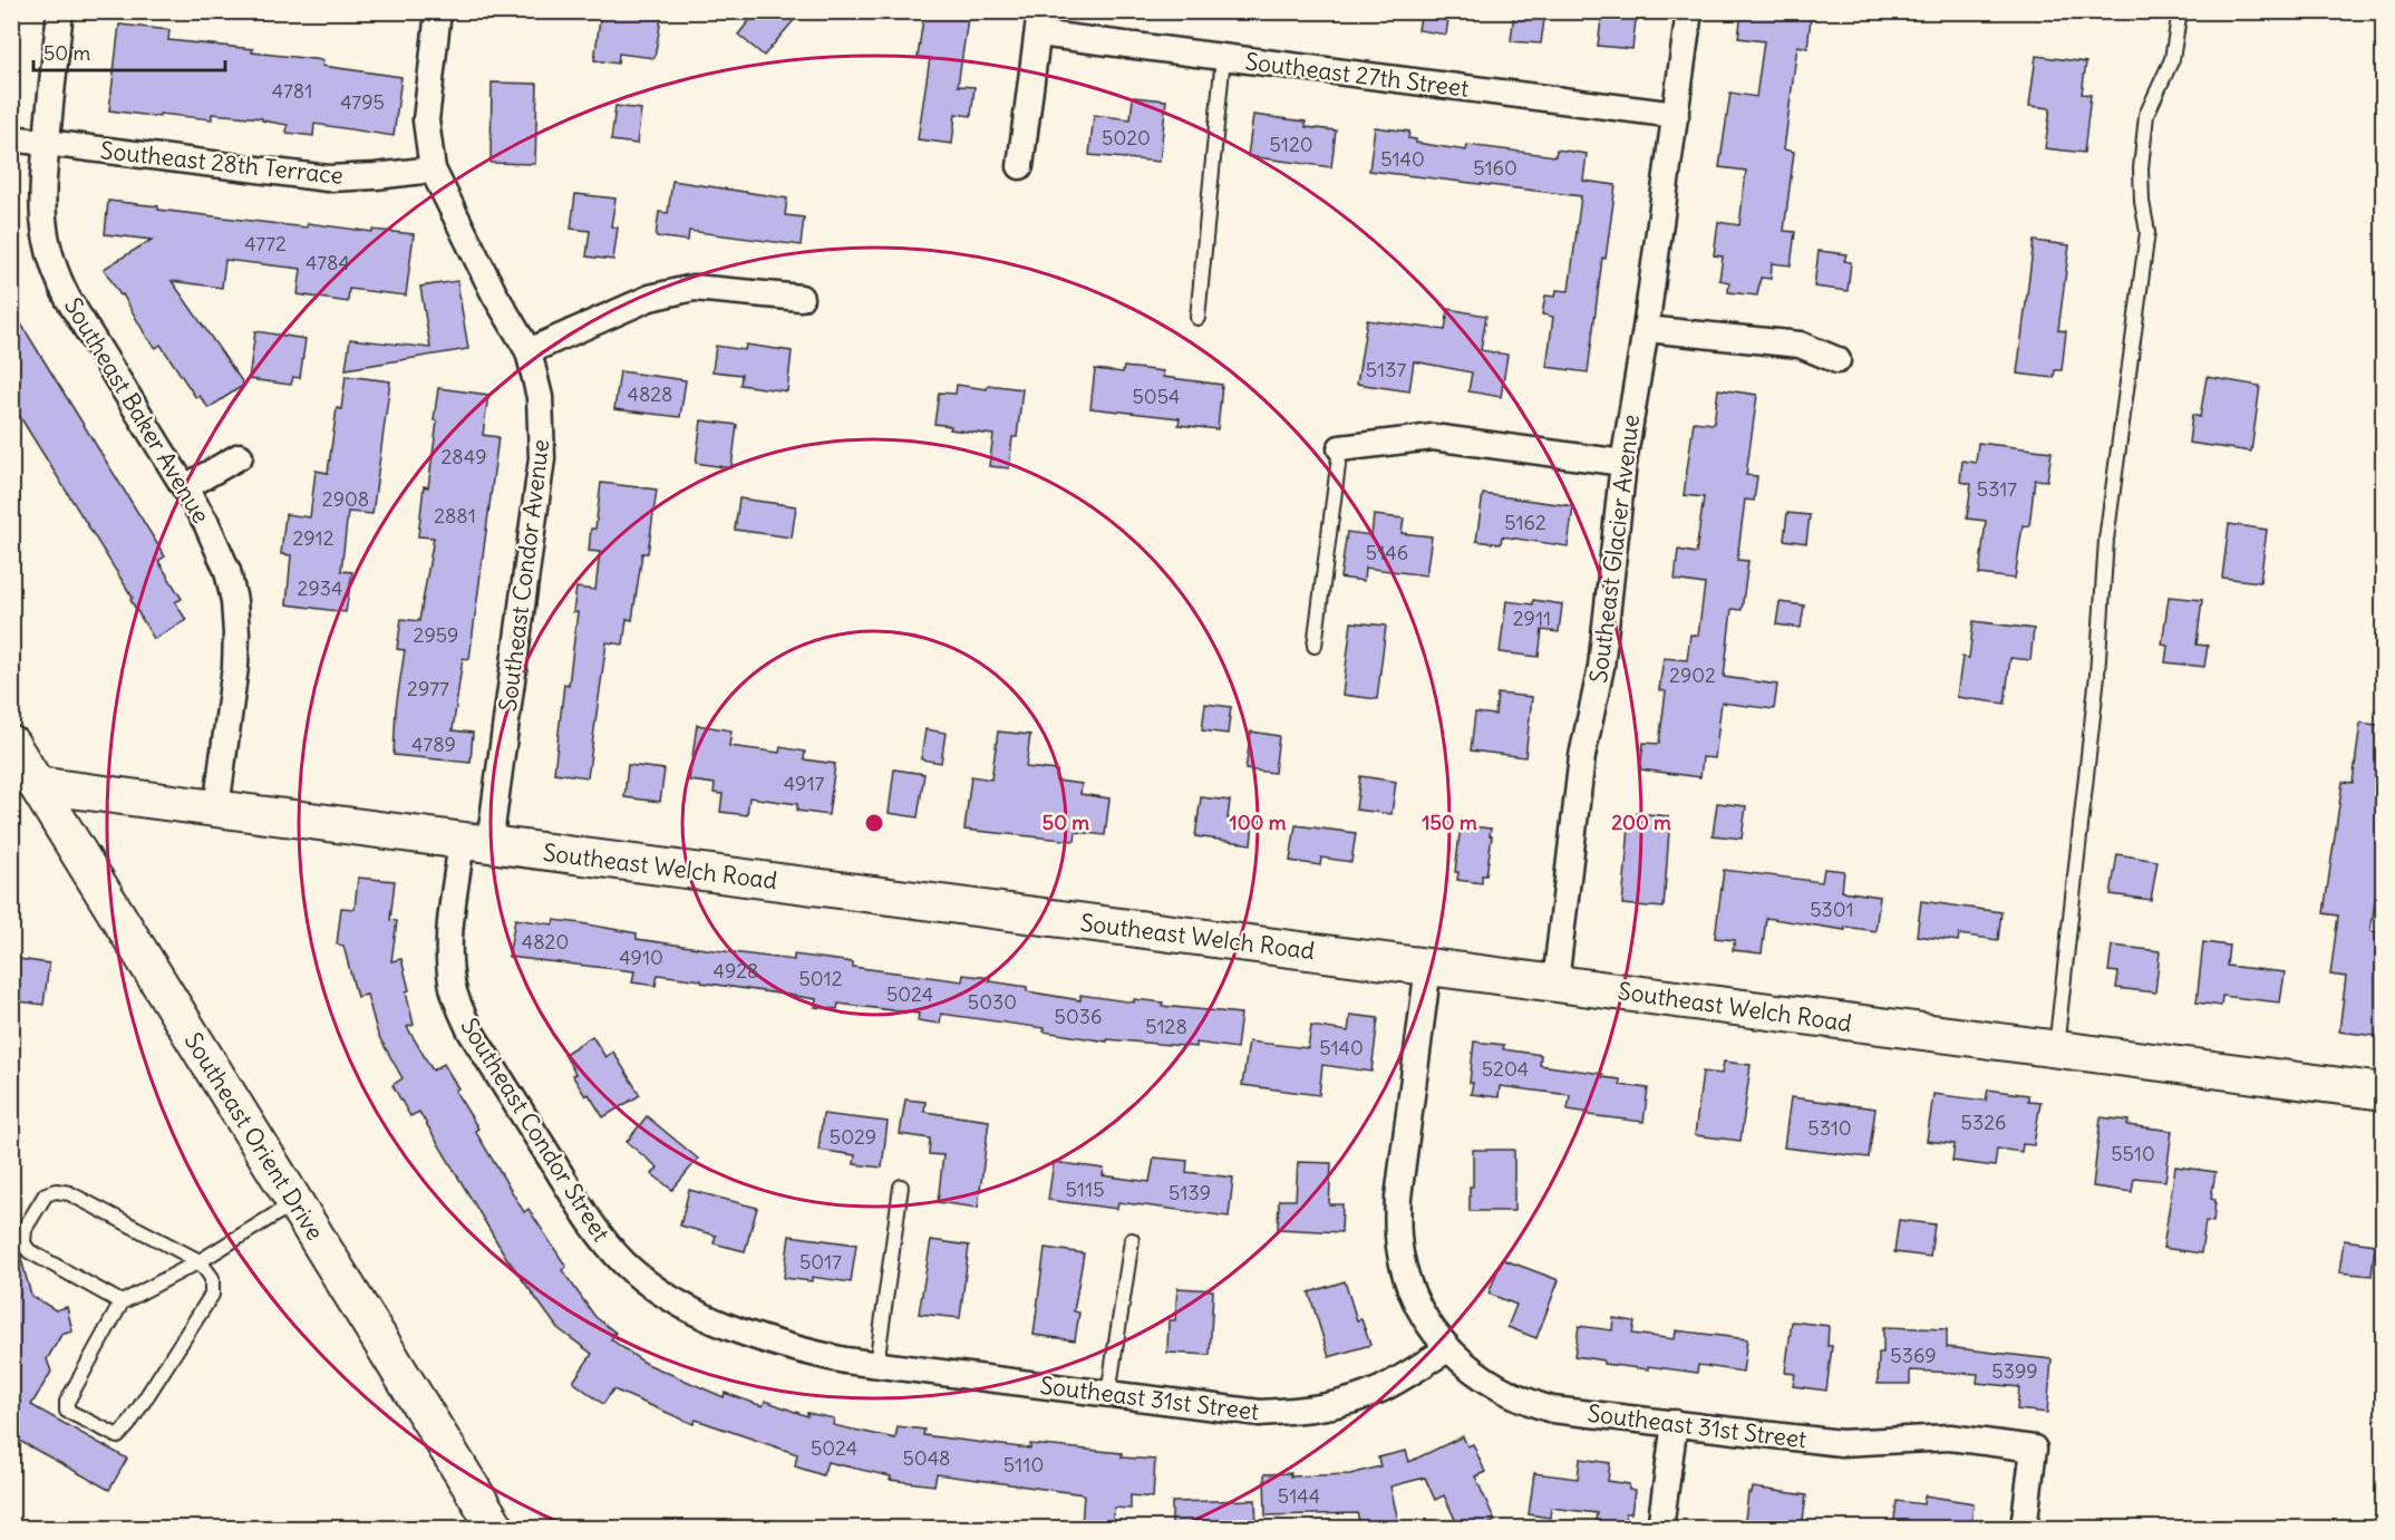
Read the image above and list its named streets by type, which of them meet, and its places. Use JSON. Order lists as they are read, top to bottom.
{
  "streets": {
    "street": [
      "Southeast 27th Street",
      "Southeast 28th Terrace",
      "Southeast Baker Avenue",
      "Southeast Glacier Avenue",
      "Southeast Condor Avenue",
      "Southeast Welch Road",
      "Southeast Condor Street",
      "Southeast Orient Drive",
      "Southeast 31st Street"
    ]
  },
  "crossings": [
    ["Southeast 27th Street", "Southeast Glacier Avenue"],
    ["Southeast 28th Terrace", "Southeast Baker Avenue"],
    ["Southeast 28th Terrace", "Southeast Condor Avenue"],
    ["Southeast Baker Avenue", "Southeast Welch Road"],
    ["Southeast Glacier Avenue", "Southeast Welch Road"],
    ["Southeast Condor Avenue", "Southeast Welch Road"],
    ["Southeast Condor Avenue", "Southeast Condor Street"],
    ["Southeast Welch Road", "Southeast Condor Street"],
    ["Southeast Welch Road", "Southeast Orient Drive"],
    ["Southeast Condor Street", "Southeast 31st Street"]
  ],
  "house_numbers": [
    "4781",
    "4795",
    "5020",
    "5120",
    "5140",
    "5160",
    "4772",
    "4784",
    "5137",
    "4828",
    "5054",
    "2849",
    "5317",
    "2908",
    "2881",
    "5162",
    "2912",
    "5146",
    "2934",
    "2911",
    "2959",
    "2902",
    "2977",
    "4789",
    "4917",
    "5301",
    "4820",
    "4910",
    "4928",
    "5012",
    "5024",
    "5030",
    "5036",
    "5128",
    "5140",
    "5204",
    "5326",
    "5310",
    "5029",
    "5510",
    "5115",
    "5139",
    "5017",
    "5369",
    "5399",
    "5024",
    "5048",
    "5110",
    "5144"
  ],
  "scale_bar": "50 m",
  "rings": [
    "50 m",
    "100 m",
    "150 m",
    "200 m"
  ]
}
